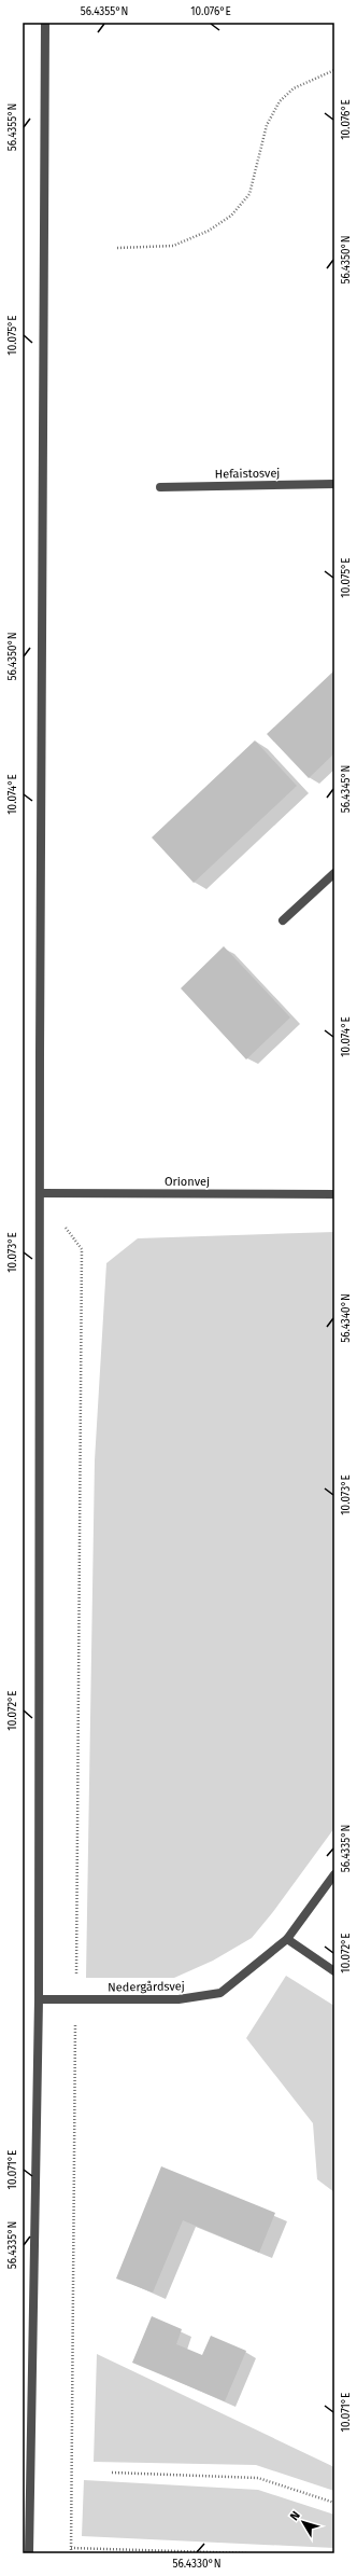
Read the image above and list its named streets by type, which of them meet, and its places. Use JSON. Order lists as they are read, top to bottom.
{
  "streets": {
    "street": ["Hefaistosvej", "Orionvej", "Nedergårdsvej"]
  },
  "north": "top left",
  "coordinates": [
    "56.4355°N",
    "10.076°E",
    "56.4350°N",
    "10.075°E",
    "56.4345°N",
    "10.074°E",
    "10.073°E",
    "56.4340°N",
    "10.072°E",
    "56.4335°N",
    "10.071°E",
    "56.4330°N"
  ]
}
